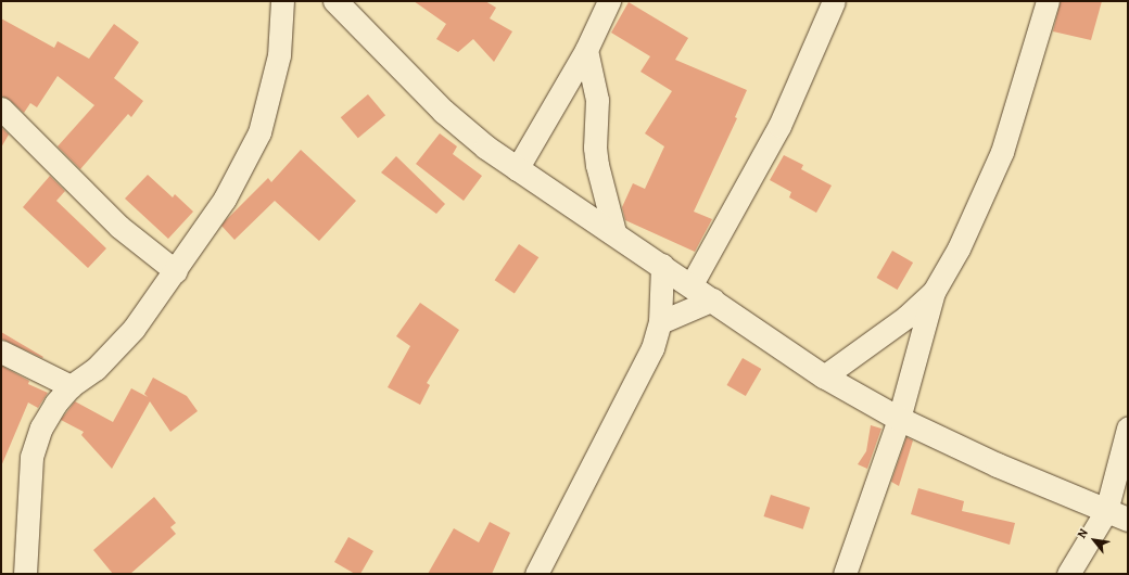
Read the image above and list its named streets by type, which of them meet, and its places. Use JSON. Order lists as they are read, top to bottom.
{
  "north": "top left"
}
